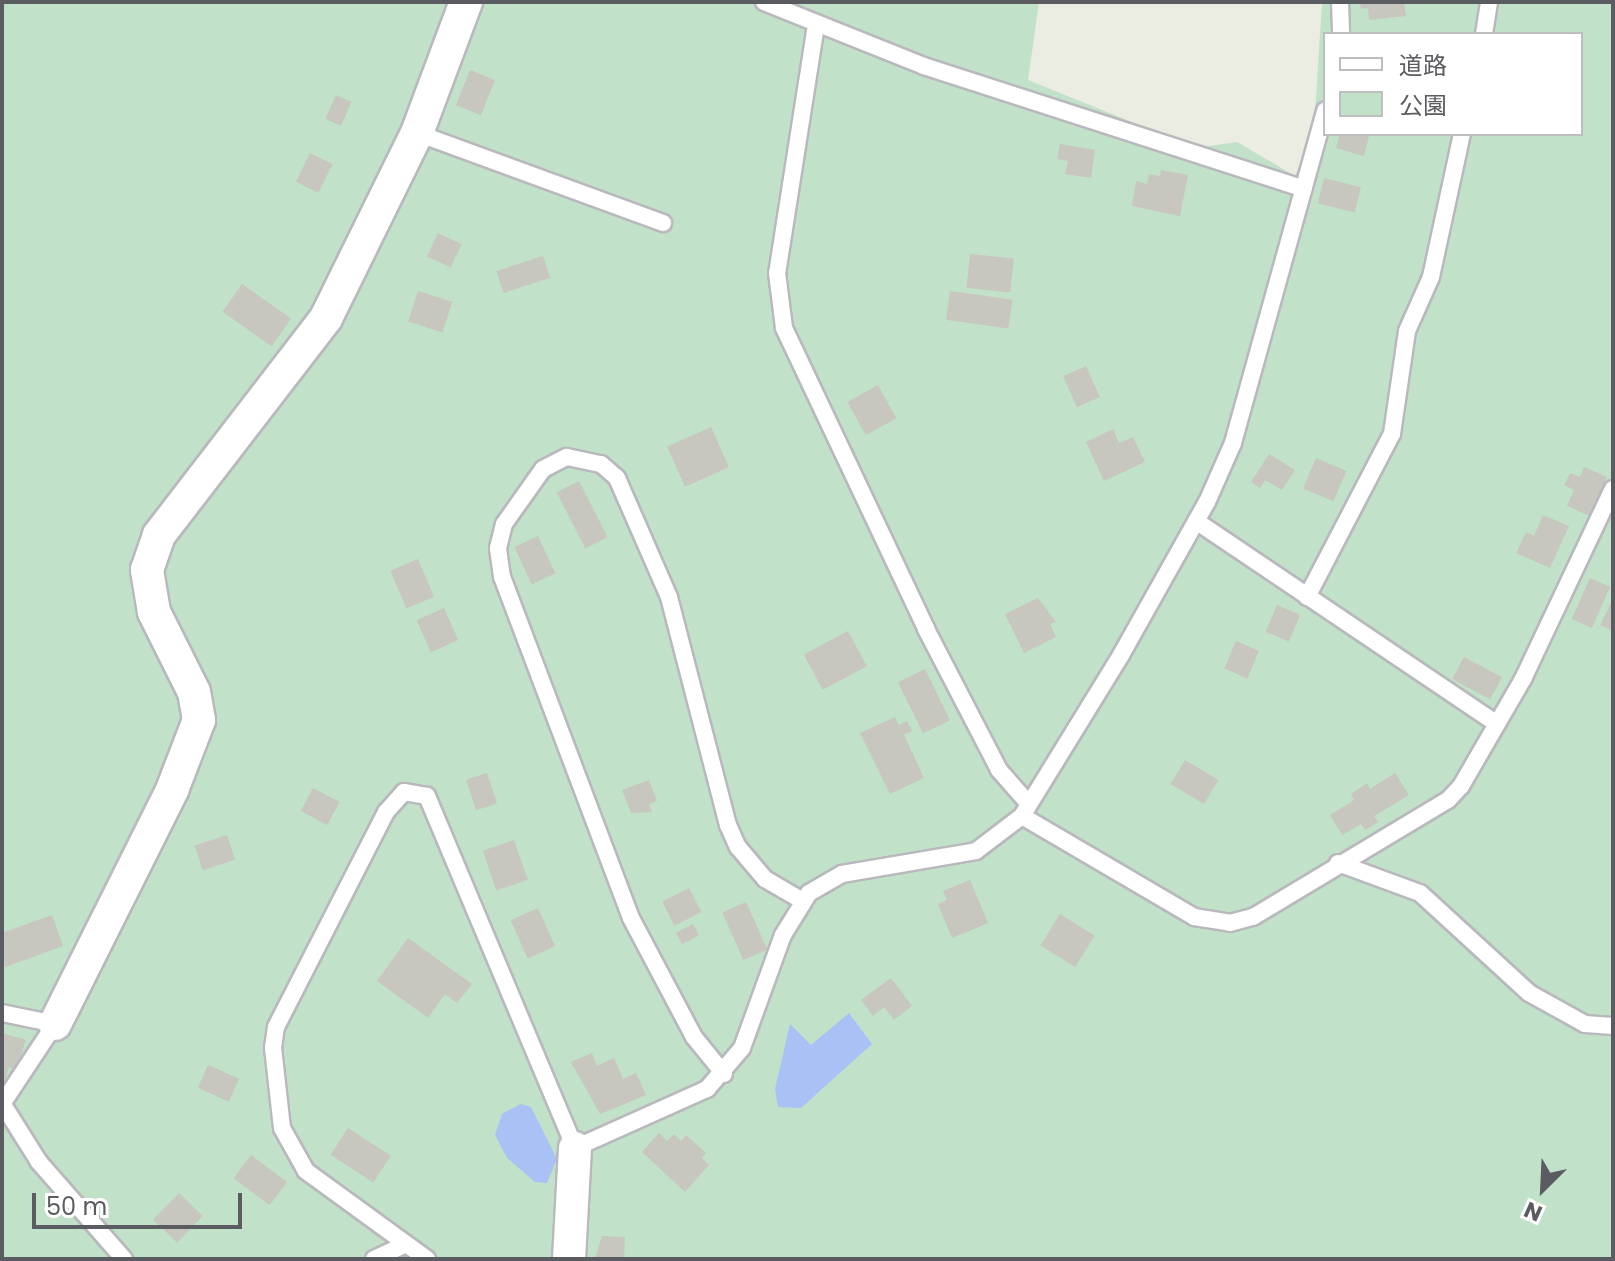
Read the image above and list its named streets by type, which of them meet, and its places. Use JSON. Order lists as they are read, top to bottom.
{
  "legend": ["道路", "公園"],
  "scale_bar": "50 m",
  "north": "bottom left"
}
